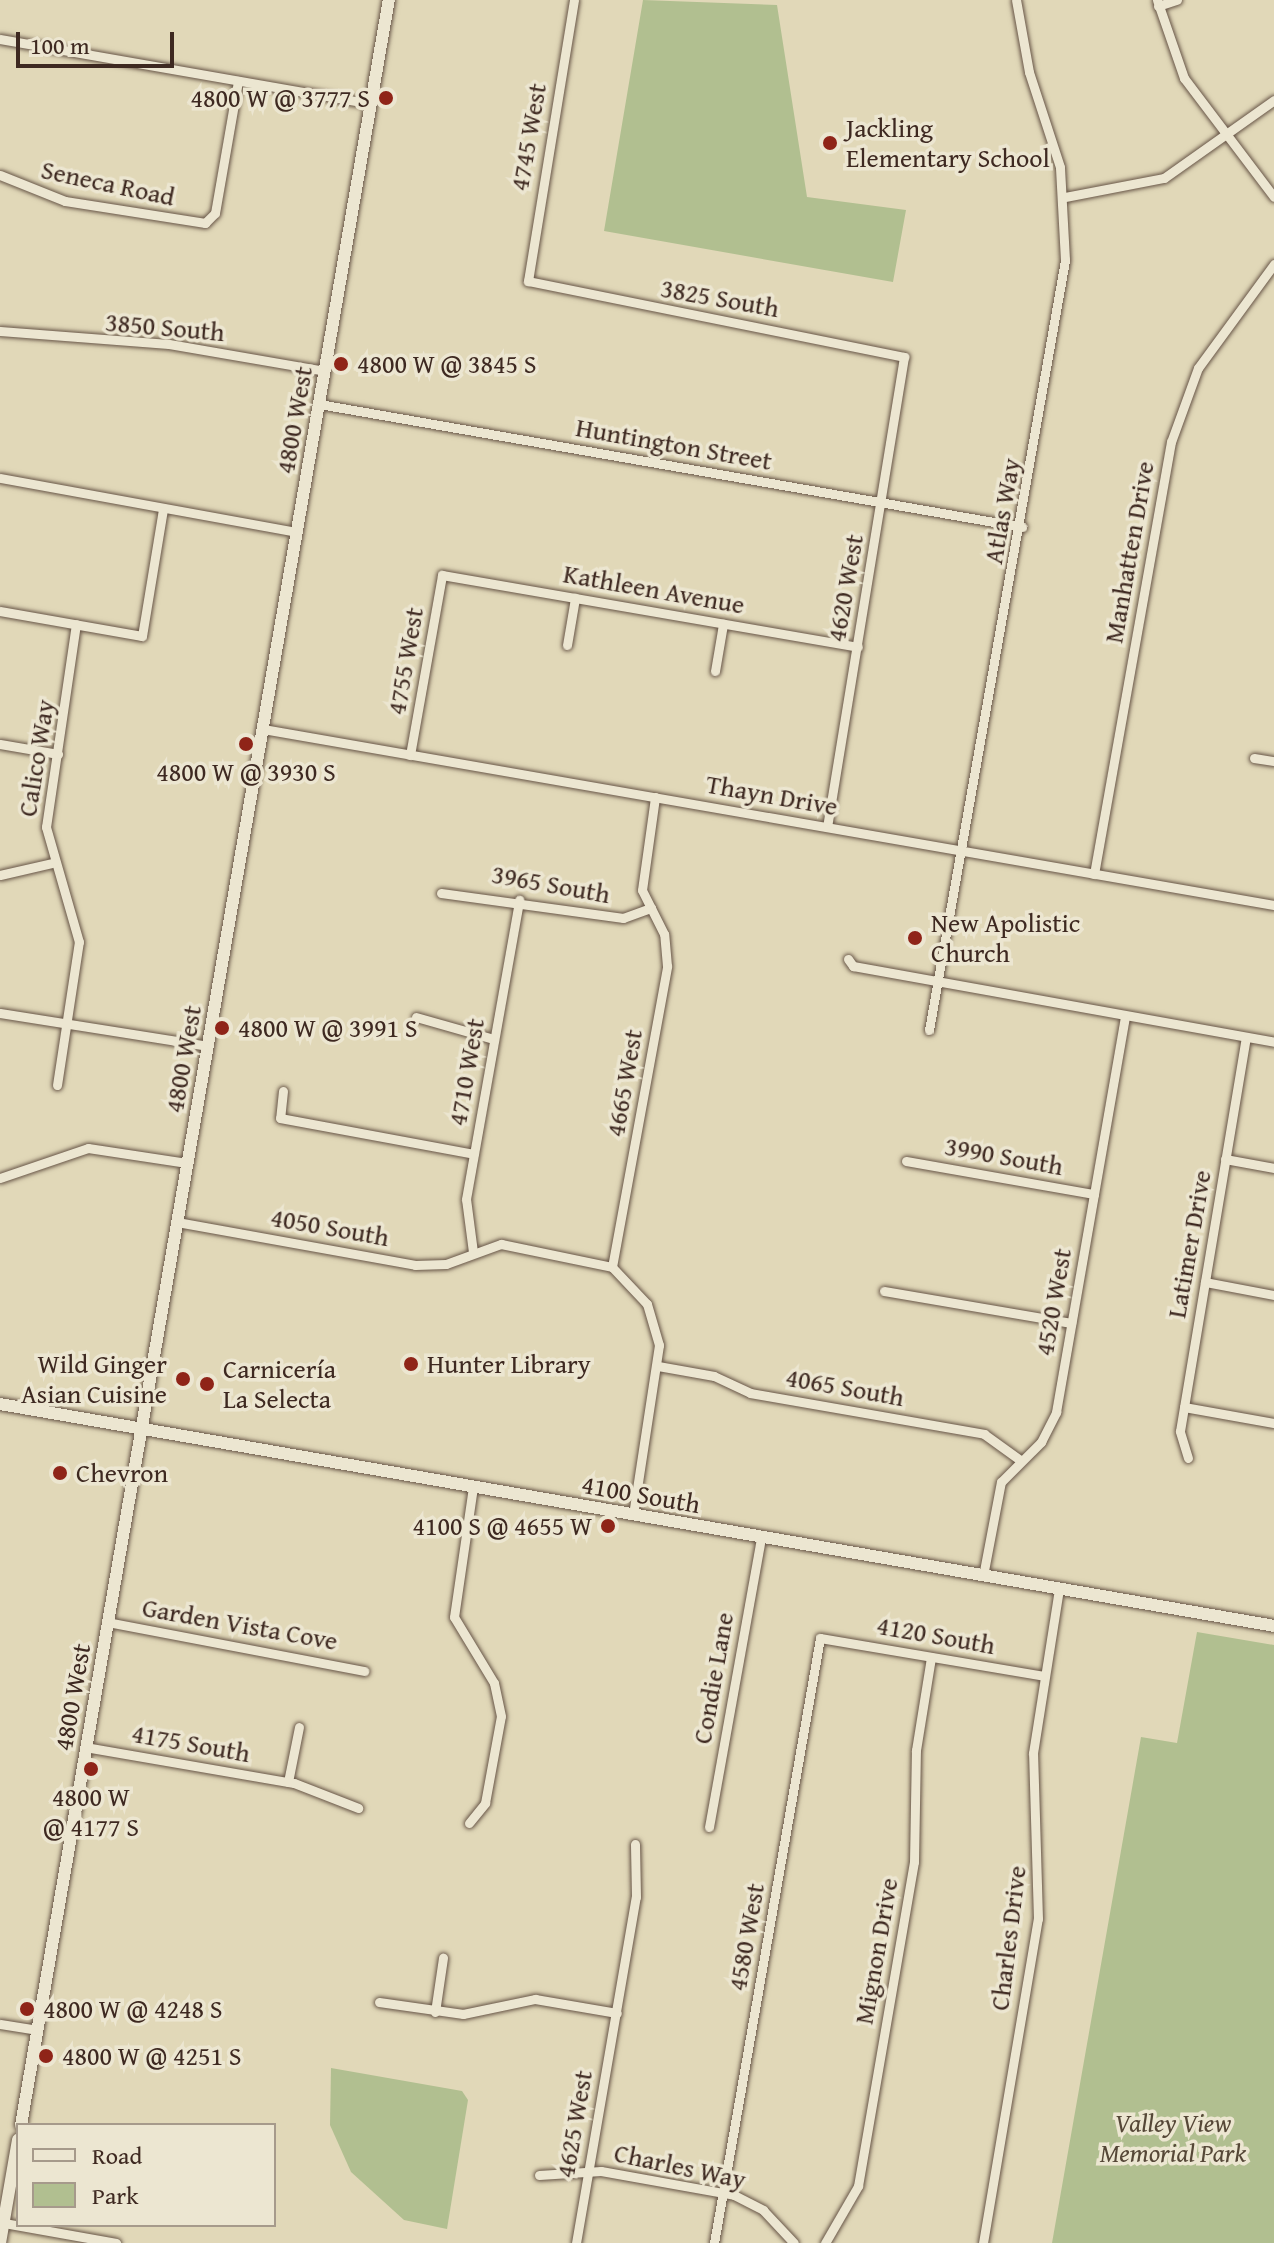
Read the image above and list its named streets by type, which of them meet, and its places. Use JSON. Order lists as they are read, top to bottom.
{
  "streets": {
    "main road": ["4800 West", "4100 South"],
    "street": [
      "4745 West",
      "Seneca Road",
      "3825 South",
      "3850 South",
      "Huntington Street",
      "Atlas Way",
      "Manhatten Drive",
      "4620 West",
      "Kathleen Avenue",
      "4755 West",
      "Calico Way",
      "Thayn Drive",
      "3965 South",
      "4710 West",
      "4665 West",
      "3990 South",
      "4050 South",
      "Latimer Drive",
      "4520 West",
      "4065 South",
      "Garden Vista Cove",
      "4120 South",
      "Condie Lane",
      "4175 South",
      "4580 West",
      "Charles Drive",
      "Mignon Drive",
      "4625 West",
      "Charles Way"
    ]
  },
  "crossings": [
    ["4745 West", "3825 South"],
    ["3825 South", "4620 West"],
    ["3850 South", "4800 West"],
    ["4800 West", "Huntington Street"],
    ["4800 West", "Thayn Drive"],
    ["4800 West", "4050 South"],
    ["4800 West", "4100 South"],
    ["4800 West", "Garden Vista Cove"],
    ["4800 West", "4175 South"],
    ["Huntington Street", "Atlas Way"],
    ["Huntington Street", "4620 West"],
    ["Atlas Way", "Thayn Drive"],
    ["Manhatten Drive", "Thayn Drive"],
    ["4620 West", "Kathleen Avenue"],
    ["4620 West", "Thayn Drive"],
    ["Kathleen Avenue", "4755 West"],
    ["4755 West", "Thayn Drive"],
    ["Thayn Drive", "4665 West"],
    ["3965 South", "4710 West"],
    ["3965 South", "4665 West"],
    ["4710 West", "4050 South"],
    ["4665 West", "4050 South"],
    ["3990 South", "4520 West"],
    ["4520 West", "4065 South"],
    ["4520 West", "4100 South"],
    ["4100 South", "Condie Lane"],
    ["4100 South", "Charles Drive"],
    ["4120 South", "4580 West"],
    ["4120 South", "Charles Drive"],
    ["4120 South", "Mignon Drive"],
    ["4580 West", "Charles Way"],
    ["4625 West", "Charles Way"]
  ],
  "parks": ["Valley View Memorial Park"],
  "places": [
    "4800 W @ 3777 S",
    "Jackling Elementary School",
    "4800 W @ 3845 S",
    "4800 W @ 3930 S",
    "New Apolistic Church",
    "4800 W @ 3991 S",
    "Hunter Library",
    "Wild Ginger Asian Cuisine",
    "Carnicería La Selecta",
    "Chevron",
    "4100 S @ 4655 W",
    "4800 W @ 4177 S",
    "4800 W @ 4248 S",
    "4800 W @ 4251 S"
  ],
  "legend": ["Road", "Park"],
  "scale_bar": "100 m"
}
